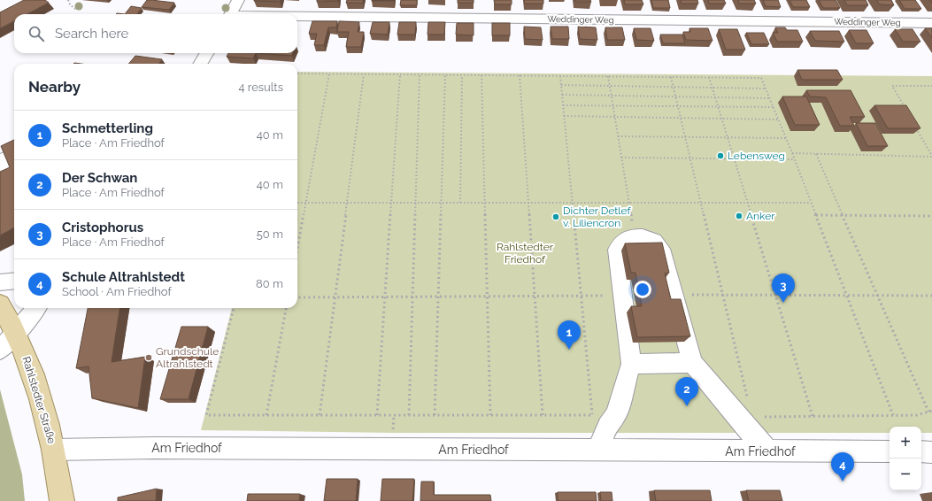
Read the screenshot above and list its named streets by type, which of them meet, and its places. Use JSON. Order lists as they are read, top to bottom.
{
  "streets": {
    "main road": ["Rahlstedter Straße"],
    "street": ["Weddinger Weg", "Am Friedhof"]
  },
  "crossings": [
    ["Rahlstedter Straße", "Am Friedhof"]
  ],
  "parks": ["Rahlstedter Friedhof"],
  "places": [
    "Lebensweg",
    "Anker",
    "Dichter Detlef v. Liliencron",
    "Grundschule Altrahlstedt"
  ],
  "page": {
    "search": "Search here",
    "heading": ["Nearby", "4 results"],
    "list": [
      {
        "mark": "1",
        "name": "Schmetterling",
        "note": "Place · Am Friedhof",
        "value": "40 m"
      },
      {
        "mark": "2",
        "name": "Der Schwan",
        "note": "Place · Am Friedhof",
        "value": "40 m"
      },
      {
        "mark": "3",
        "name": "Cristophorus",
        "note": "Place · Am Friedhof",
        "value": "50 m"
      },
      {
        "mark": "4",
        "name": "Schule Altrahlstedt",
        "note": "School · Am Friedhof",
        "value": "80 m"
      }
    ],
    "pins": [
      "3",
      "1",
      "2",
      "4"
    ],
    "map_buttons": ["+", "−"]
  }
}
